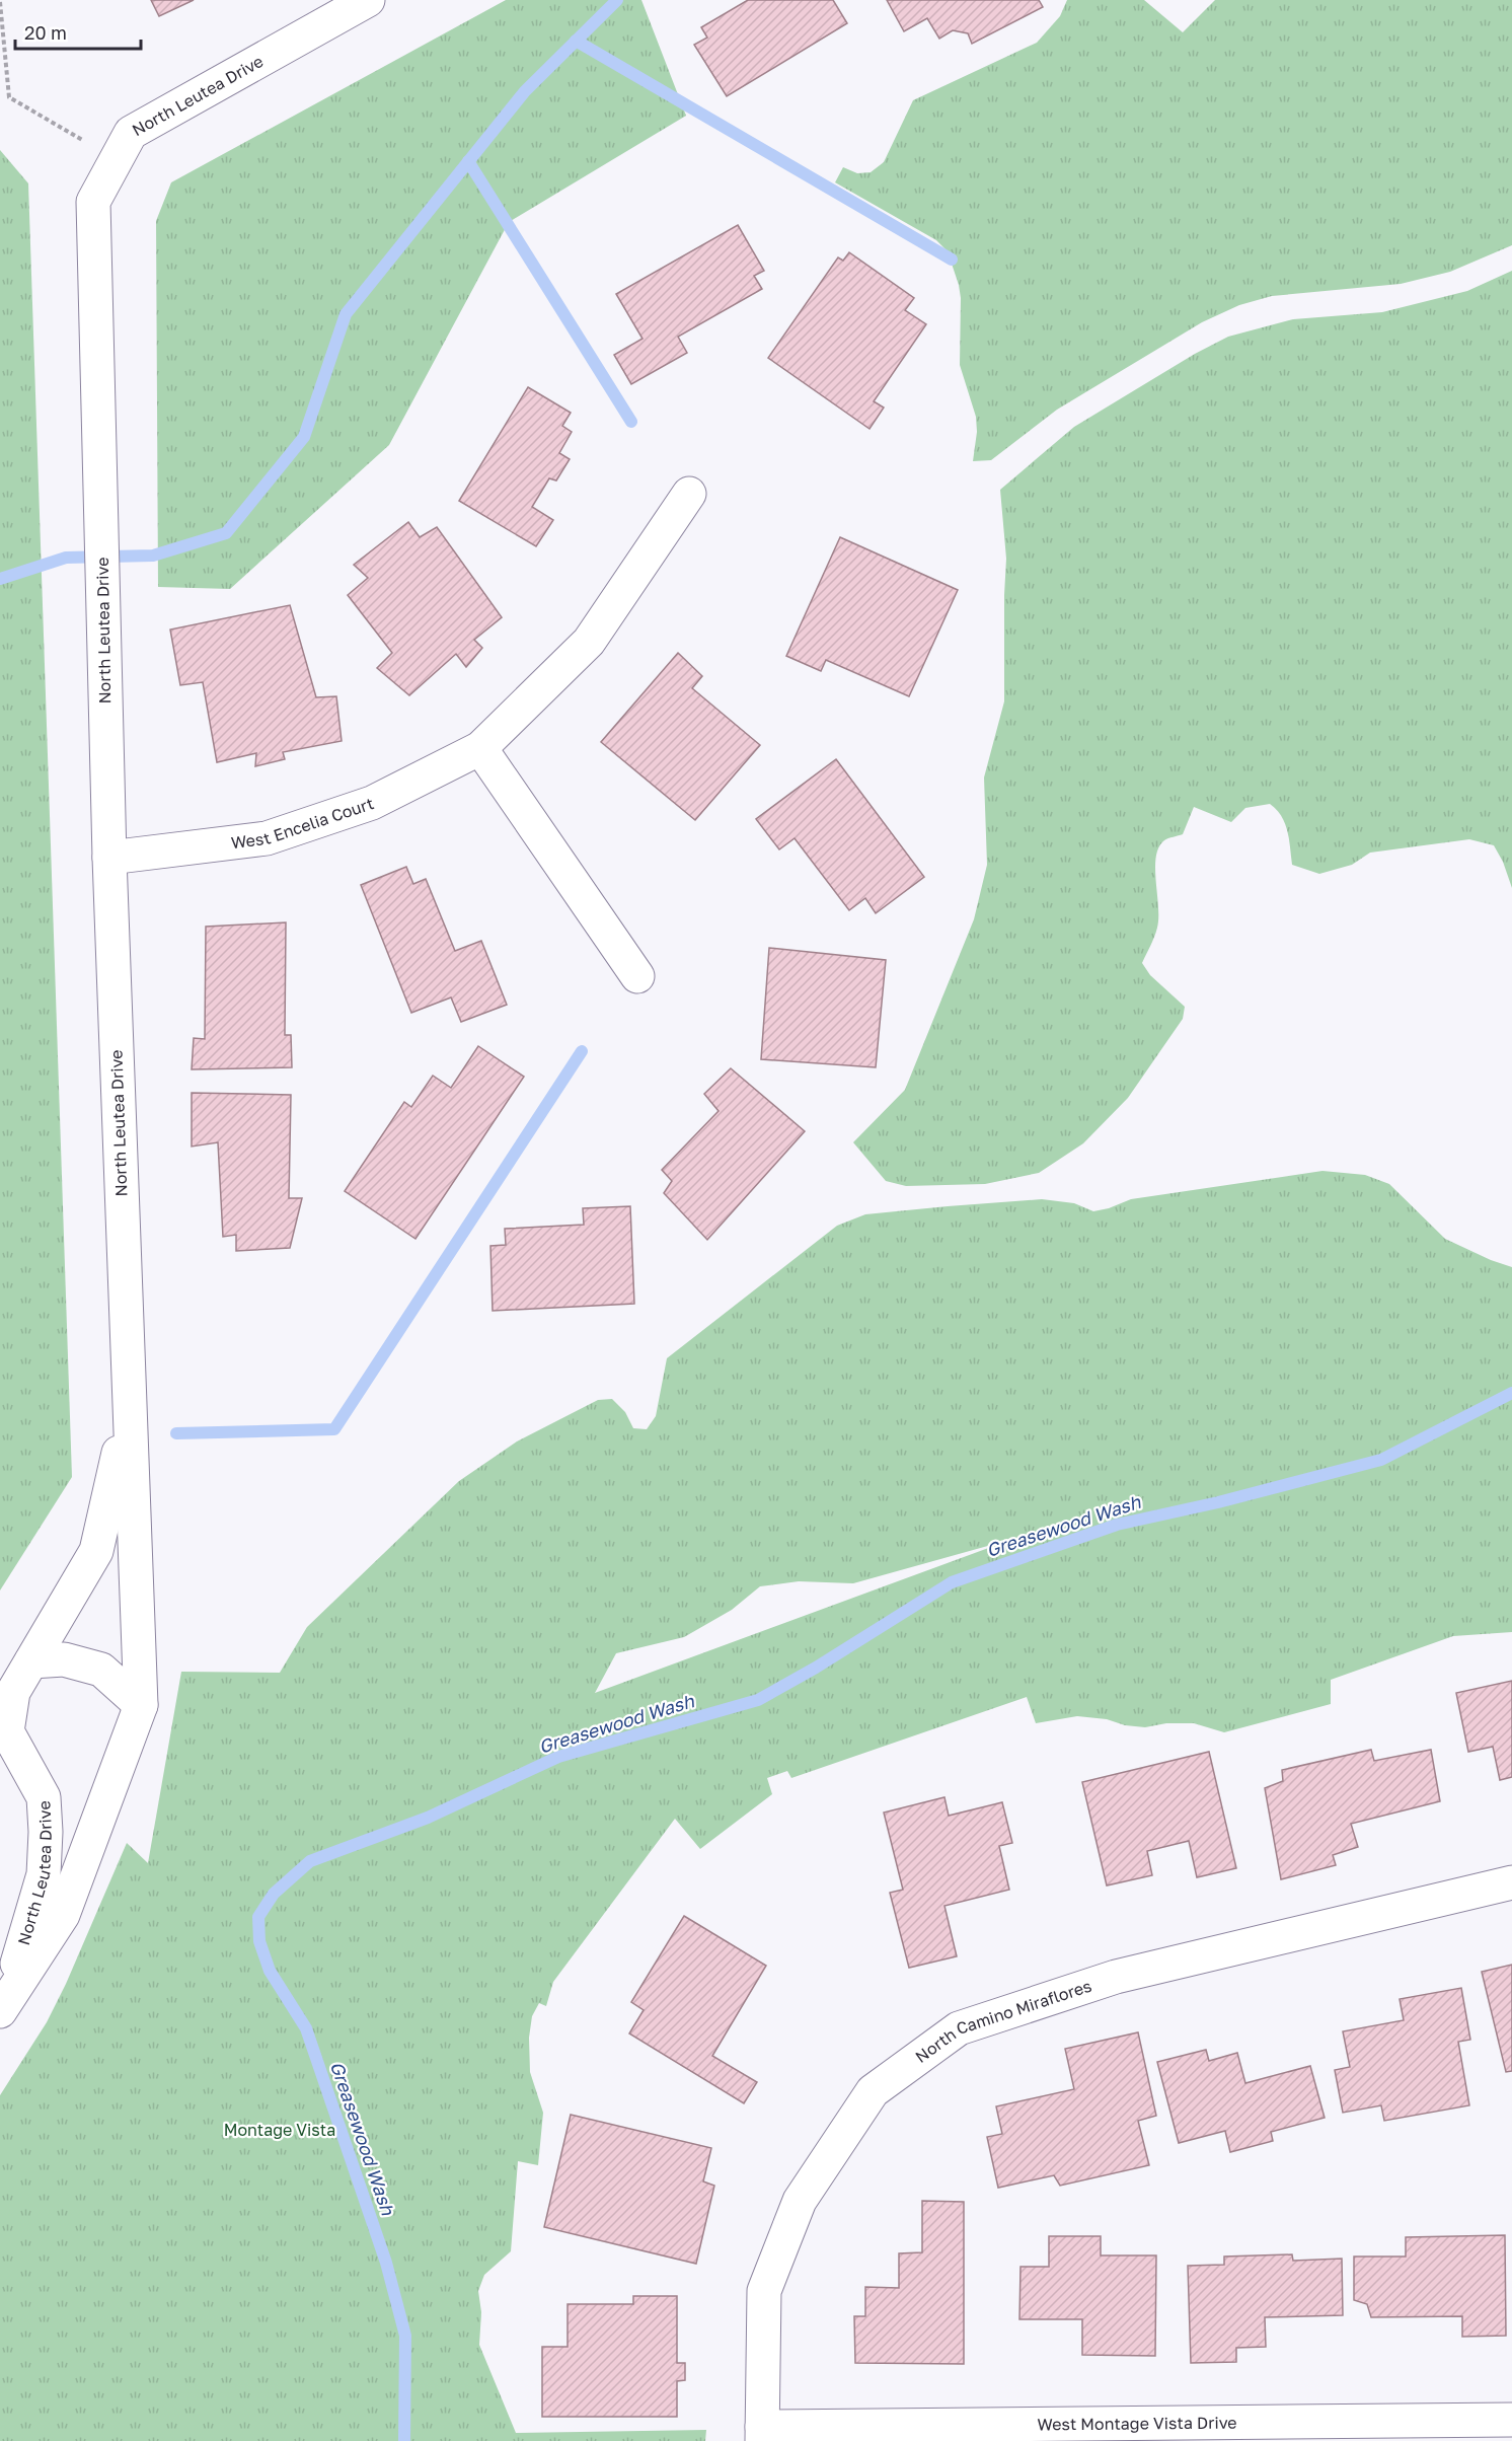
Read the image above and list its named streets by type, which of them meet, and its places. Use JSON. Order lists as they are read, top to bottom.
{
  "streets": {
    "street": [
      "North Leutea Drive",
      "West Encelia Court",
      "North Camino Miraflores",
      "West Montage Vista Drive"
    ]
  },
  "crossings": [
    ["North Leutea Drive", "West Encelia Court"],
    ["North Camino Miraflores", "West Montage Vista Drive"]
  ],
  "water": ["Greasewood Wash"],
  "parks": ["Montage Vista"],
  "scale_bar": "20 m"
}
